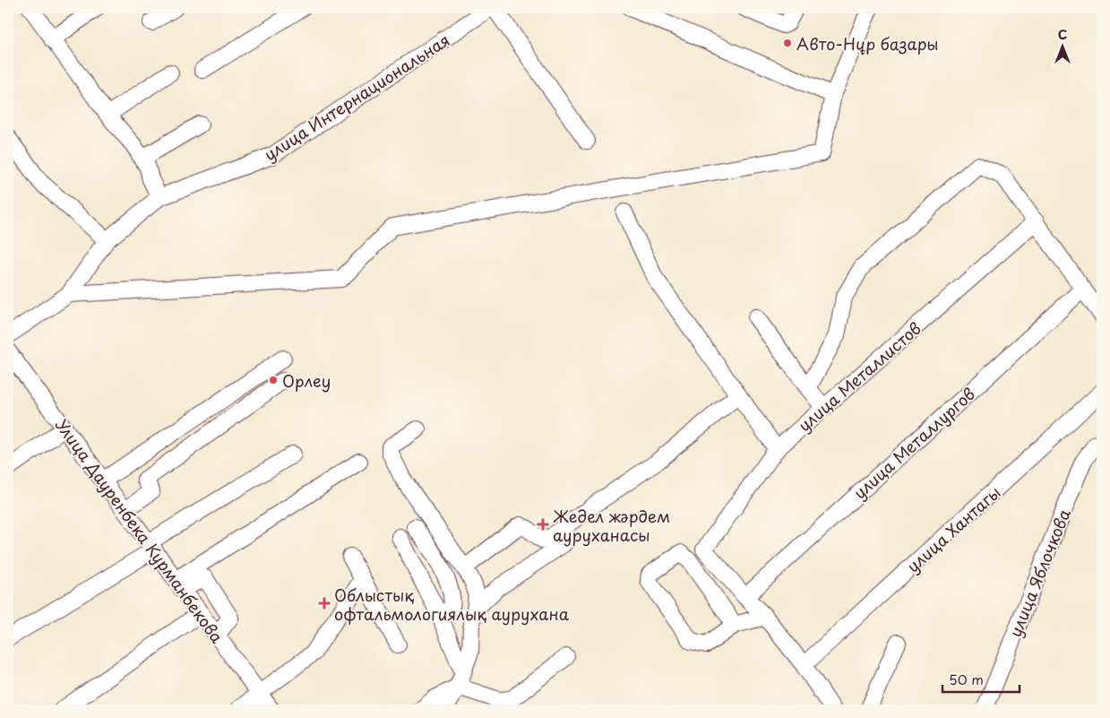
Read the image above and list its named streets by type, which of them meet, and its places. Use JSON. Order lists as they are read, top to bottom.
{
  "streets": {
    "street": [
      "улица Интернациональная",
      "улица Металлистов",
      "улица Металлургов",
      "улица Хантагы",
      "Улица Дауренбека Курманбекова",
      "улица Яблочкова"
    ]
  },
  "crossings": [
    ["улица Металлистов", "улица Металлургов"]
  ],
  "places": {
    "other": ["Авто-Нұр базары", "Орлеу"],
    "health": ["Жедел жәрдем ауруханасы", "Облыстық офтальмологиялық аурухана"]
  },
  "scale_bar": "50 m",
  "north": "top"
}
